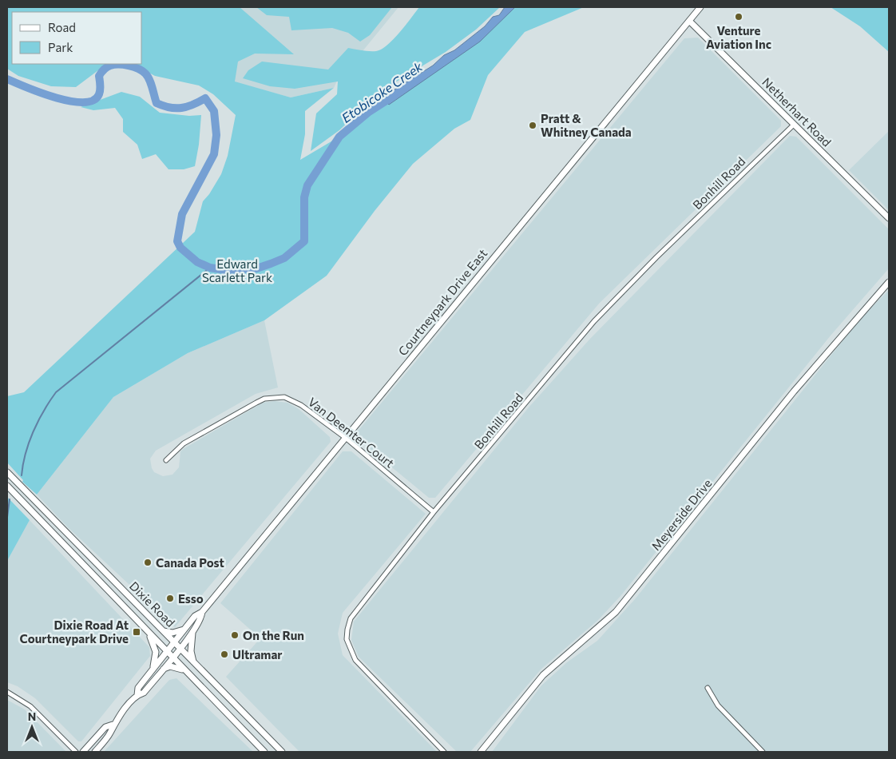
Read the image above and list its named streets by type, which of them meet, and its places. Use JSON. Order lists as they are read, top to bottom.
{
  "streets": {
    "street": [
      "Netherhart Road",
      "Bonhill Road",
      "Courtneypark Drive East",
      "Van Deemter Court",
      "Meyerside Drive",
      "Dixie Road"
    ]
  },
  "crossings": [
    ["Netherhart Road", "Bonhill Road"],
    ["Netherhart Road", "Courtneypark Drive East"],
    ["Bonhill Road", "Van Deemter Court"],
    ["Courtneypark Drive East", "Van Deemter Court"],
    ["Courtneypark Drive East", "Dixie Road"]
  ],
  "water": ["Etobicoke Creek"],
  "parks": ["Edward Scarlett Park"],
  "places": {
    "other": [
      "Venture Aviation Inc",
      "Pratt & Whitney Canada",
      "Canada Post",
      "Esso",
      "On the Run",
      "Ultramar"
    ],
    "transit": ["Dixie Road At Courtneypark Drive"]
  },
  "legend": ["Road", "Park"],
  "north": "top"
}
